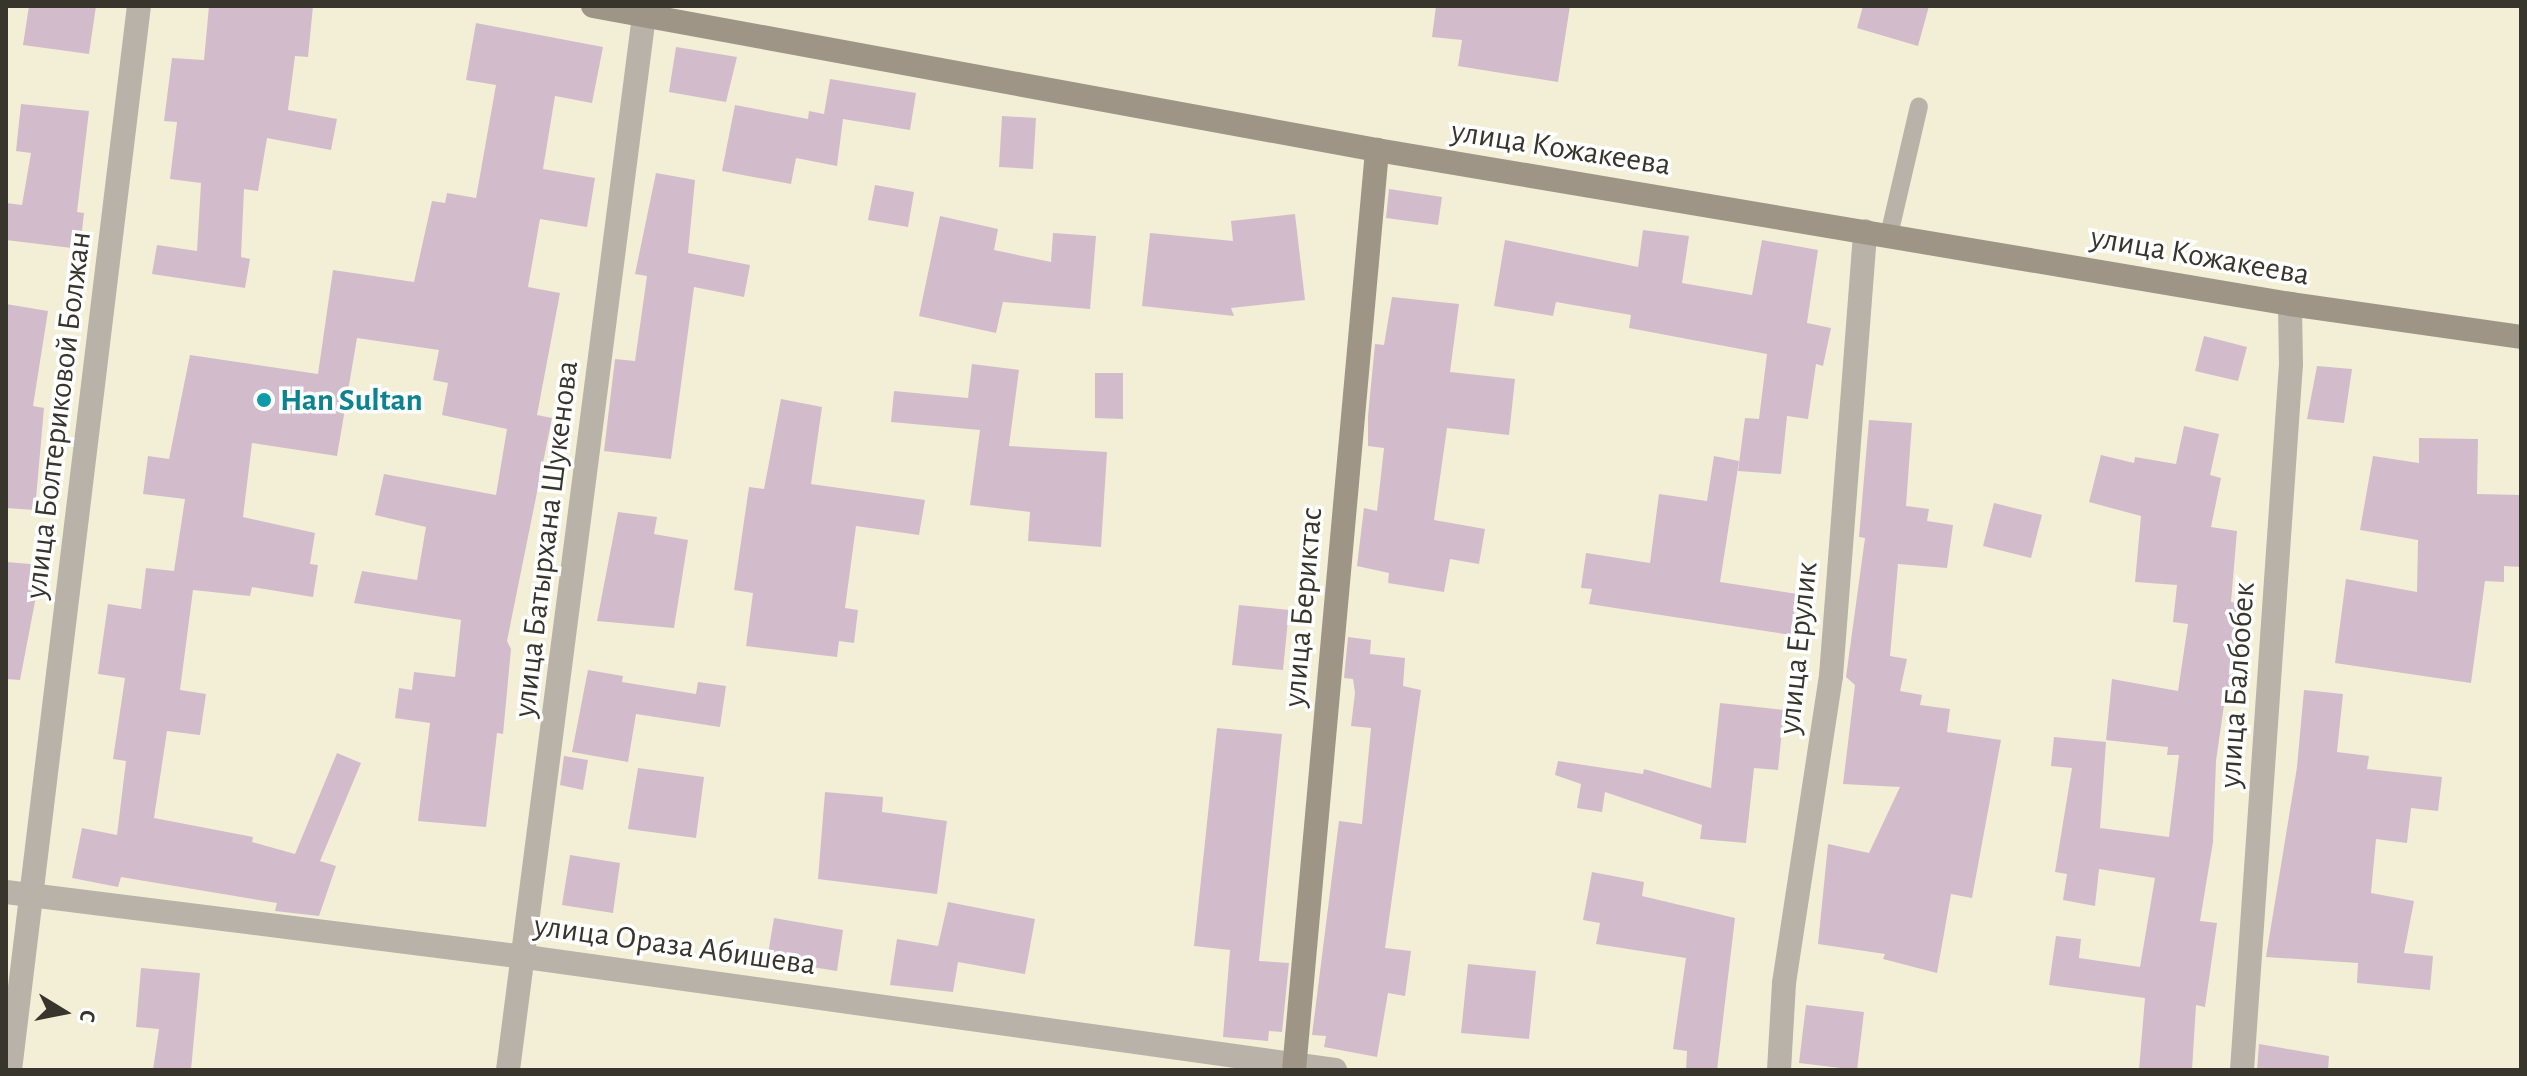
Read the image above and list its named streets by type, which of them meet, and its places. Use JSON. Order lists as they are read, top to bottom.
{
  "streets": {
    "street": [
      "улица Кожакеева",
      "улица Болтериковой Болжан",
      "улица Батырхана Шукенова",
      "улица Бериктас",
      "улица Ерулик",
      "улица Балбобек",
      "улица Ораза Абишева"
    ]
  },
  "crossings": [
    ["улица Кожакеева", "улица Батырхана Шукенова"],
    ["улица Кожакеева", "улица Бериктас"],
    ["улица Кожакеева", "улица Ерулик"],
    ["улица Кожакеева", "улица Балбобек"],
    ["улица Болтериковой Болжан", "улица Ораза Абишева"],
    ["улица Батырхана Шукенова", "улица Ораза Абишева"],
    ["улица Бериктас", "улица Ораза Абишева"]
  ],
  "places": ["Han Sultan"],
  "north": "right"
}
